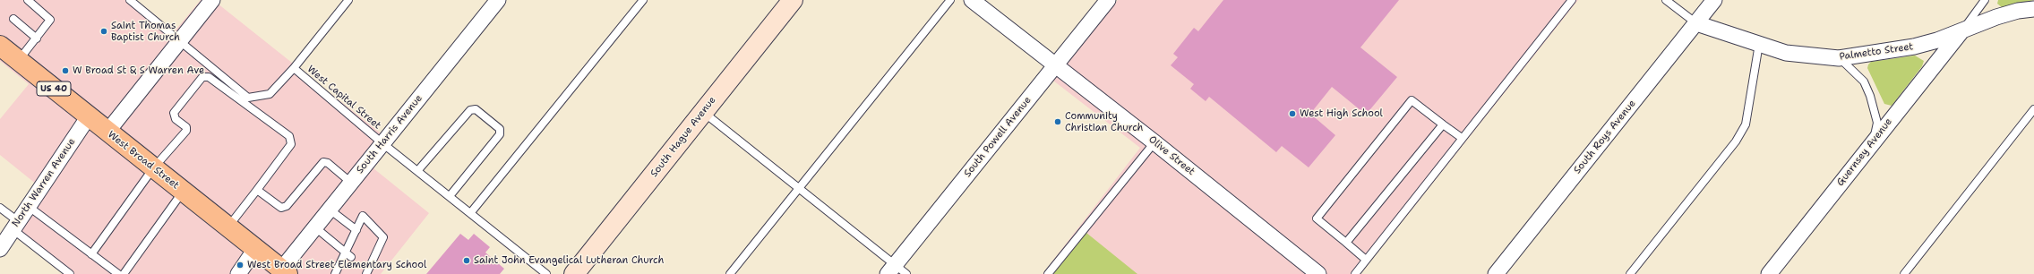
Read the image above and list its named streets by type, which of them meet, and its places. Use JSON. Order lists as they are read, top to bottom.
{
  "streets": {
    "main road": ["US 40", "South Hague Avenue", "West Broad Street"],
    "street": [
      "Palmetto Street",
      "South Harris Avenue",
      "South Powell Avenue",
      "South Roys Avenue",
      "Guernsey Avenue",
      "Olive Street",
      "North Warren Avenue"
    ],
    "lane": ["West Capital Street"]
  },
  "crossings": [
    ["Palmetto Street", "South Roys Avenue"],
    ["Palmetto Street", "Guernsey Avenue"],
    ["West Capital Street", "South Harris Avenue"],
    ["South Harris Avenue", "West Broad Street"],
    ["South Powell Avenue", "Olive Street"],
    ["West Broad Street", "North Warren Avenue"]
  ],
  "places": [
    "Saint Thomas Baptist Church",
    "W Broad St & S Warren Ave",
    "West High School",
    "Community Christian Church",
    "Saint John Evangelical Lutheran Church",
    "West Broad Street Elementary School"
  ]
}
